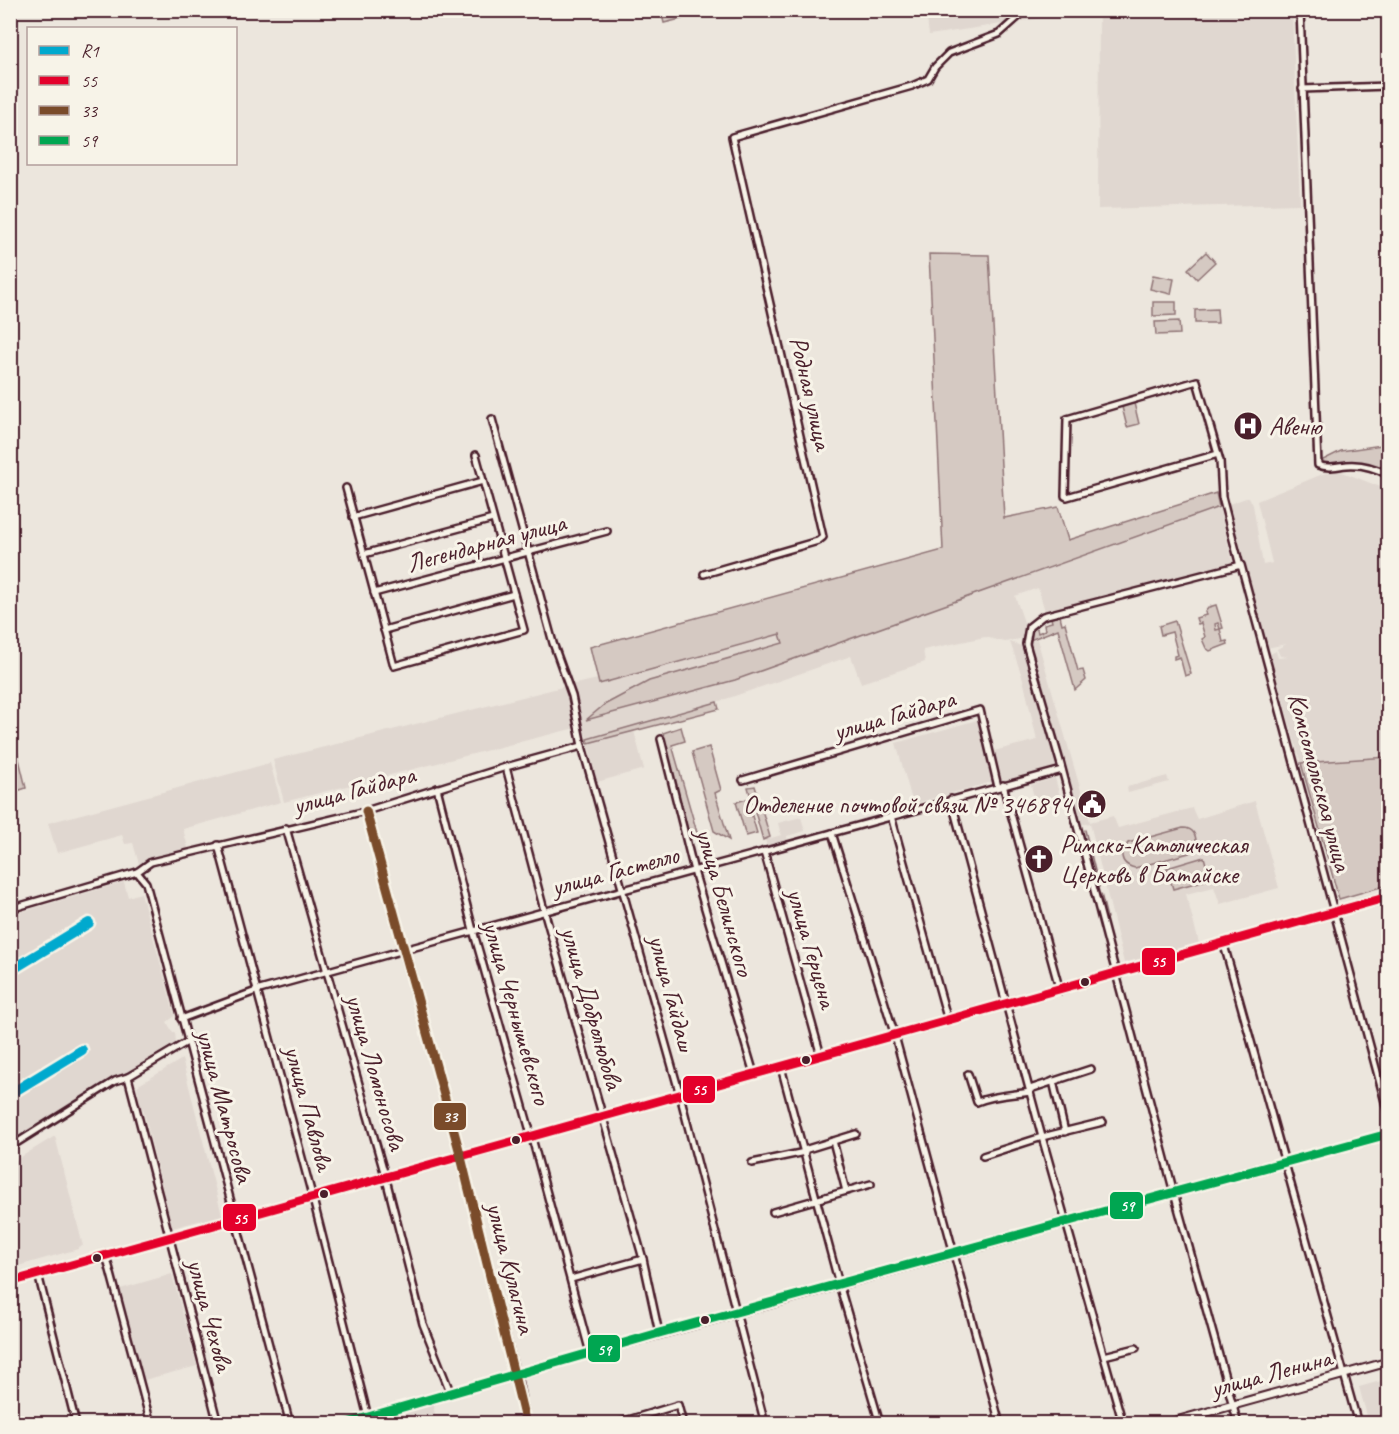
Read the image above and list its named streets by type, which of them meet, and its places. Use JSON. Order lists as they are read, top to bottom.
{
  "streets": {
    "main road": ["улица Кулагина"],
    "street": [
      "Родная улица",
      "Легендарная улица",
      "улица Гайдара",
      "Комсомольская улица",
      "улица Гастелло",
      "улица Белинского",
      "улица Герцена",
      "улица Гайдаш",
      "улица Добролюбова",
      "улица Чернышевского",
      "улица Ломоносова",
      "улица Матросова",
      "улица Павлова",
      "улица Чехова",
      "улица Ленина"
    ]
  },
  "crossings": [
    ["Легендарная улица", "улица Гайдаш"],
    ["улица Гайдара", "улица Гастелло"],
    ["улица Гайдара", "улица Гайдаш"],
    ["улица Гайдара", "улица Добролюбова"],
    ["улица Гайдара", "улица Чернышевского"],
    ["улица Гайдара", "улица Ломоносова"],
    ["улица Гайдара", "улица Матросова"],
    ["улица Гайдара", "улица Павлова"],
    ["улица Гайдара", "улица Кулагина"],
    ["улица Гастелло", "улица Белинского"],
    ["улица Гастелло", "улица Герцена"],
    ["улица Гастелло", "улица Гайдаш"],
    ["улица Гастелло", "улица Добролюбова"],
    ["улица Гастелло", "улица Чернышевского"],
    ["улица Гастелло", "улица Ломоносова"],
    ["улица Гастелло", "улица Матросова"],
    ["улица Гастелло", "улица Павлова"],
    ["улица Гастелло", "улица Кулагина"]
  ],
  "places": {
    "hospital": ["Авеню"],
    "public building": ["Отделение почтовой связи № 346894"],
    "church": ["Римско-Католическая Церковь в Батайске"]
  },
  "lines": [
    "transit line 33",
    "transit line 55",
    "transit line R1",
    "transit line 59"
  ],
  "legend": [
    "R1",
    "55",
    "33",
    "59"
  ]
}
